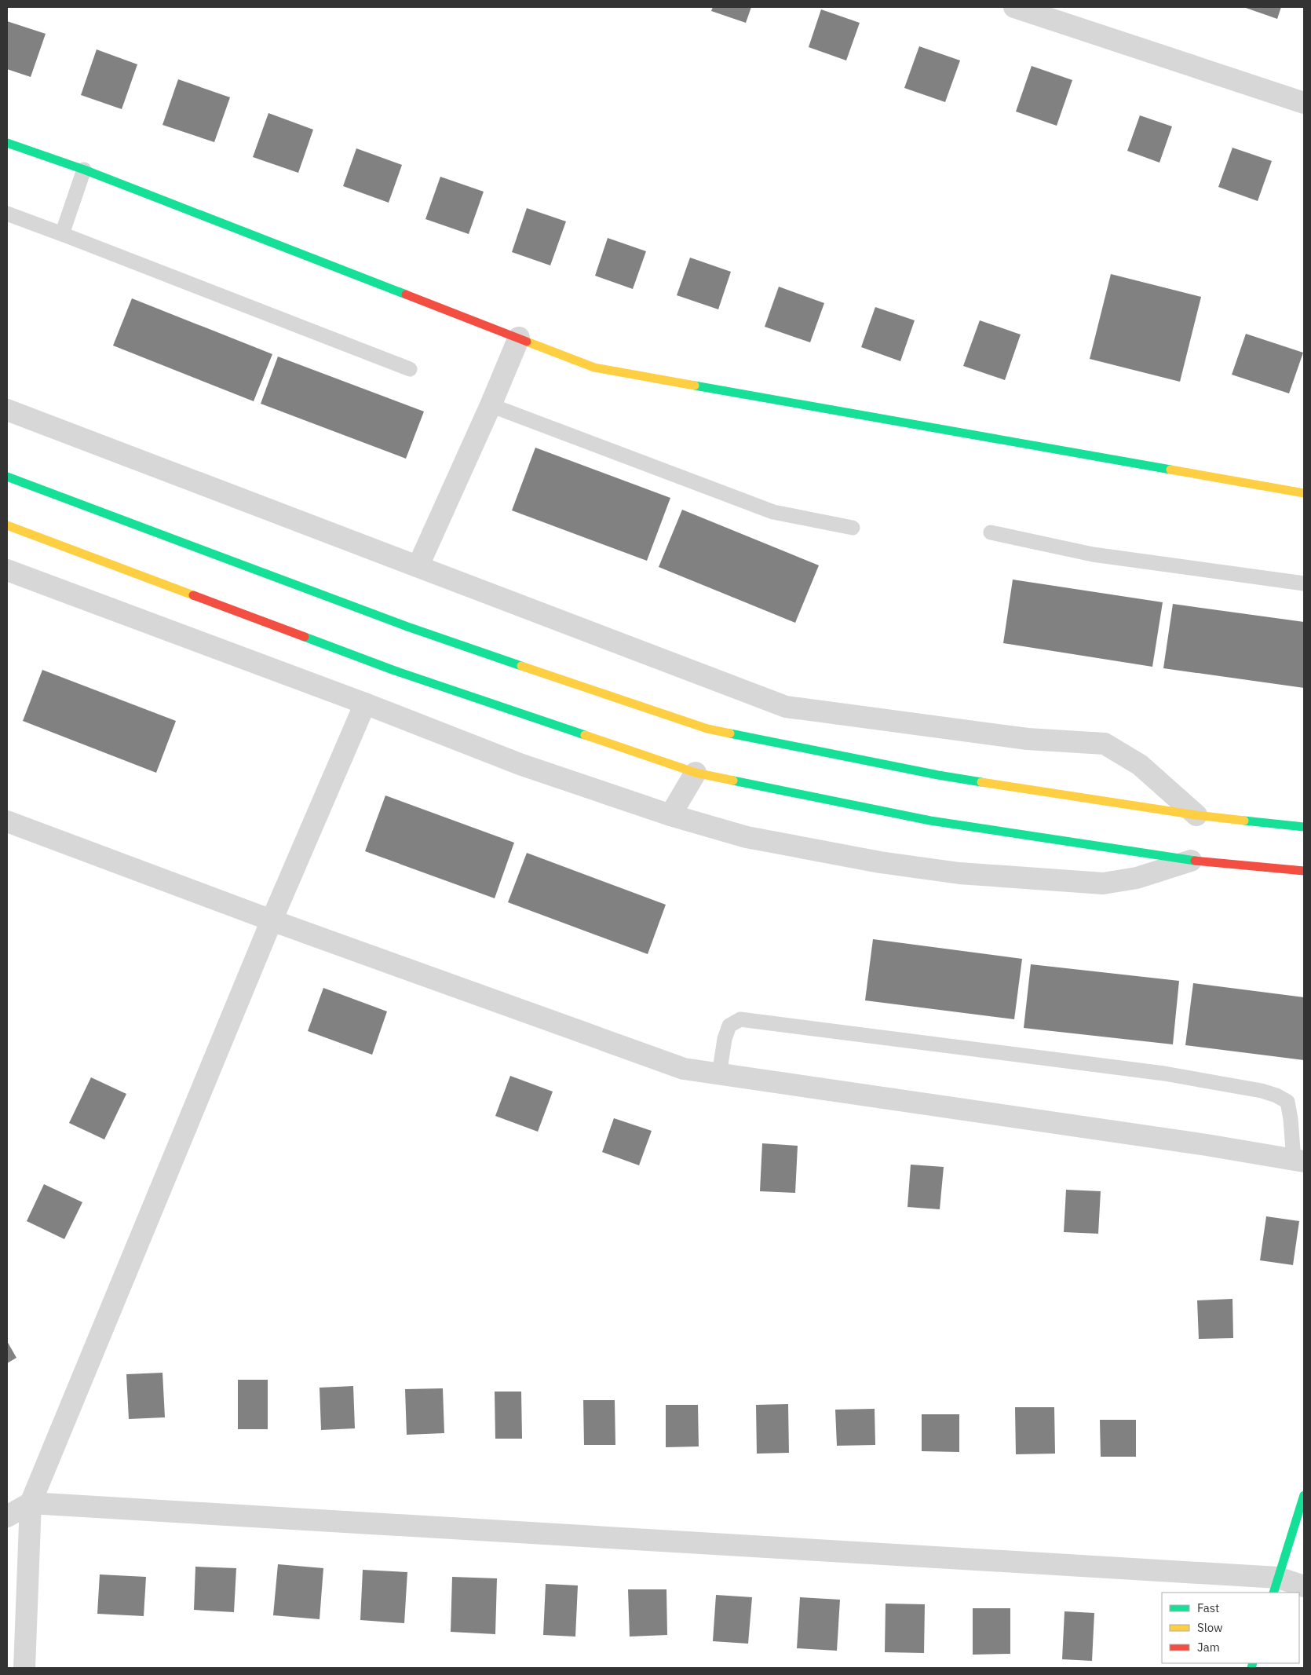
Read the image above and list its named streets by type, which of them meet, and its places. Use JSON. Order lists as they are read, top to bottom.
{
  "legend": ["Fast", "Slow", "Jam"]
}
